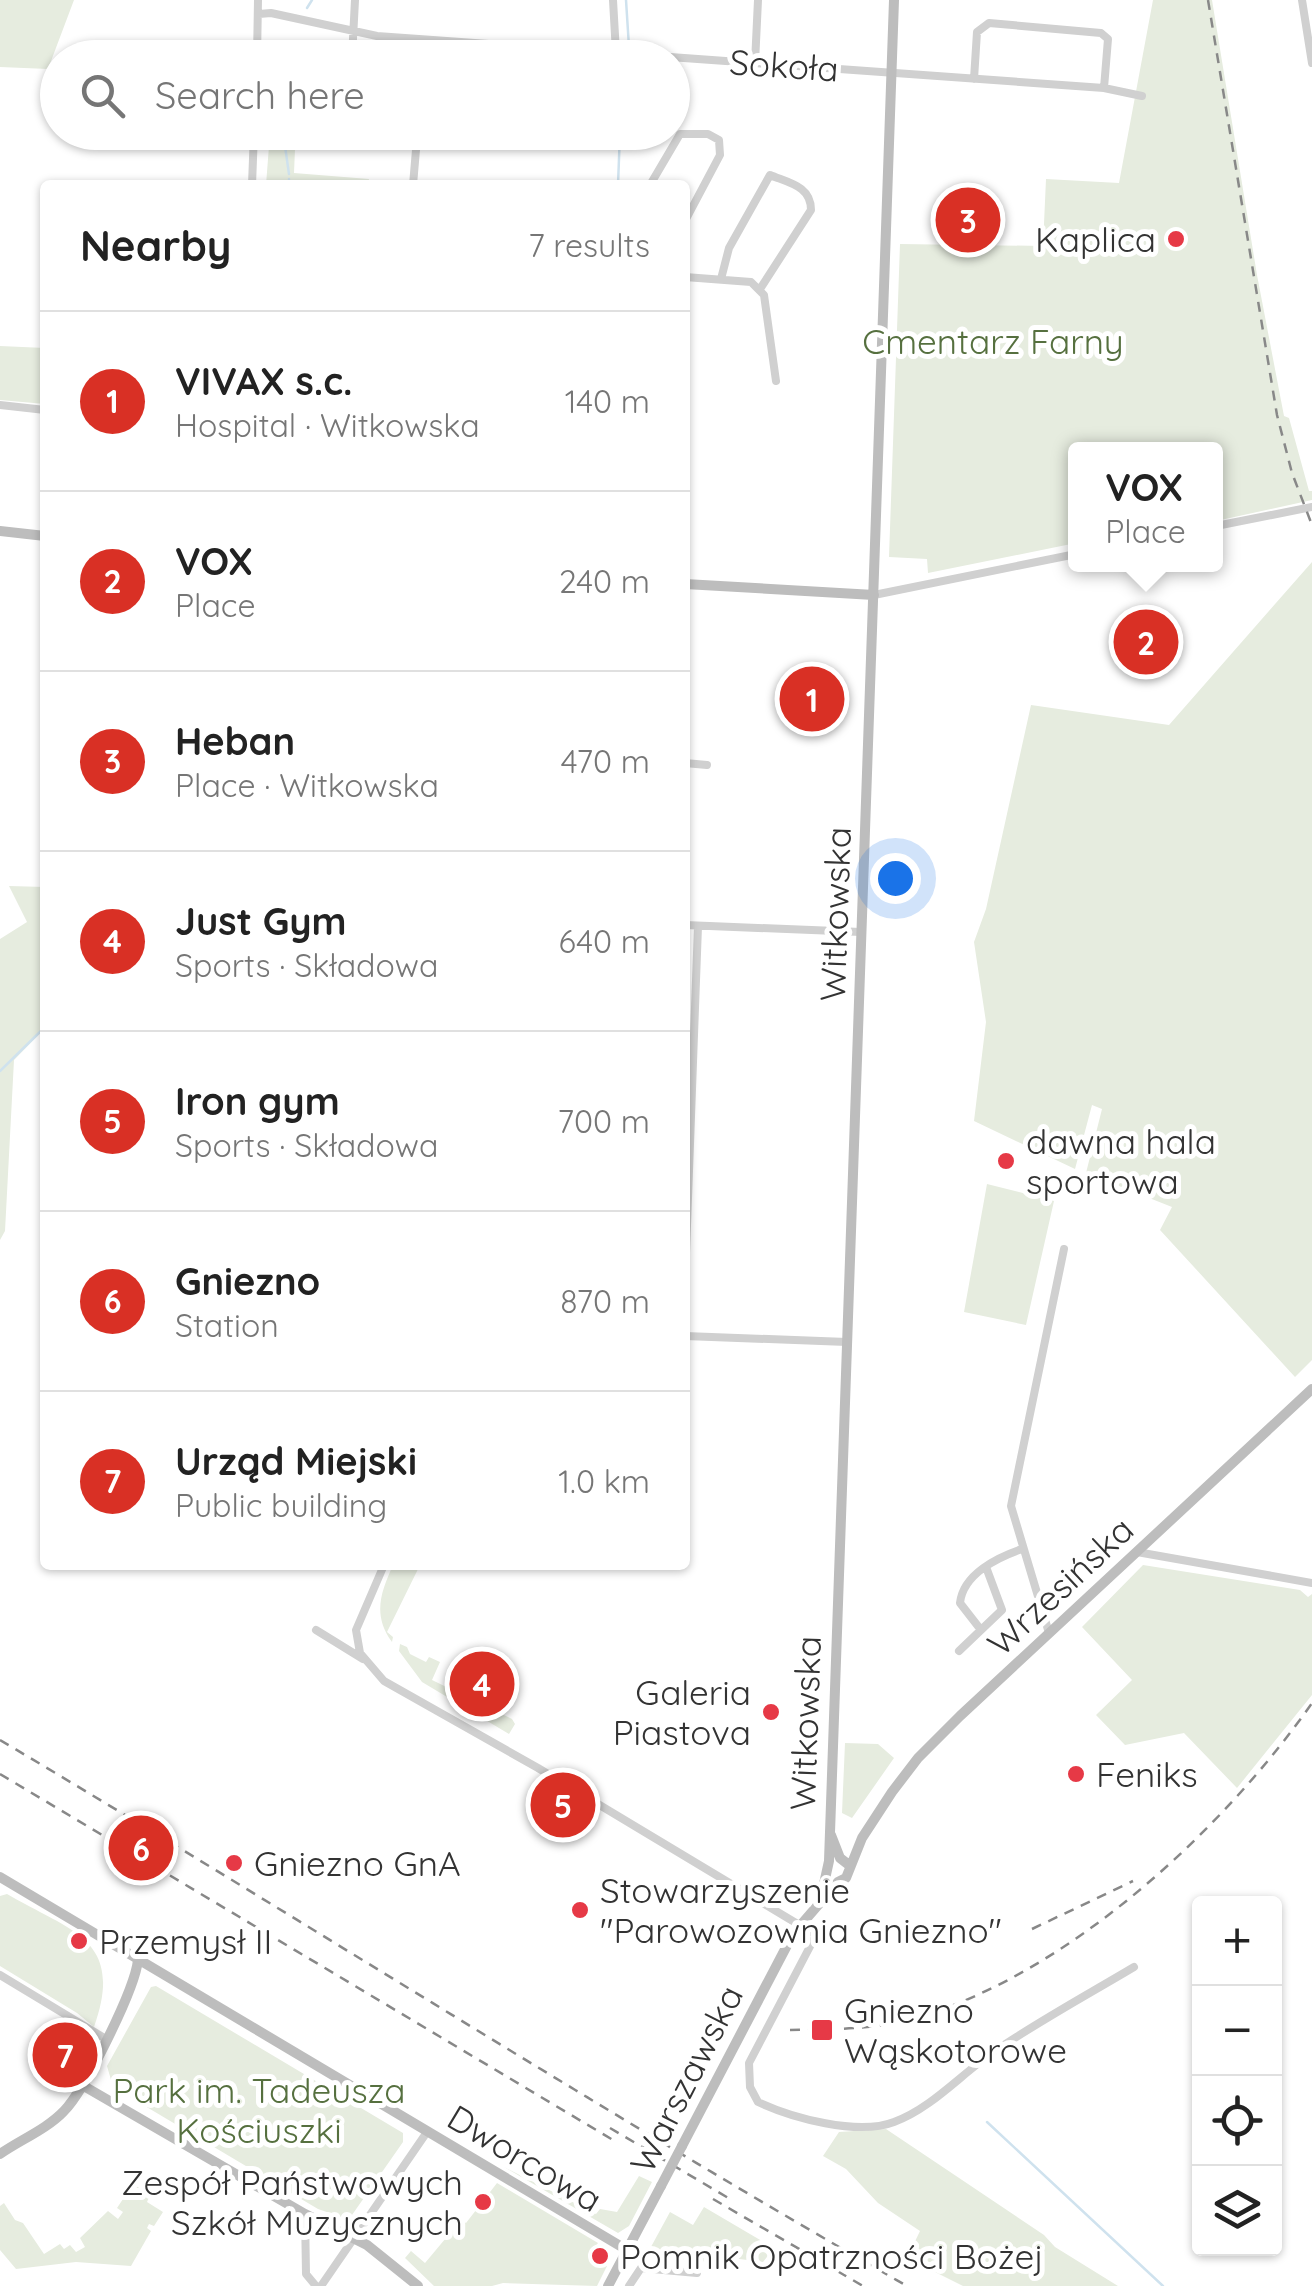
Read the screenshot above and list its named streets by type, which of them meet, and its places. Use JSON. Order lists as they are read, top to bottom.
{
  "streets": {
    "street": [
      "Sokoła",
      "Witkowska",
      "Wrzesińska",
      "Warszawska",
      "Dworcowa"
    ]
  },
  "crossings": [
    ["Sokoła", "Witkowska"],
    ["Witkowska", "Wrzesińska"],
    ["Witkowska", "Warszawska"],
    ["Wrzesińska", "Warszawska"],
    ["Warszawska", "Dworcowa"]
  ],
  "parks": ["Cmentarz Farny", "Park im. Tadeusza Kościuszki"],
  "places": {
    "other": [
      "Kaplica",
      "dawna hala sportowa",
      "Galeria Piastova",
      "Feniks",
      "Gniezno GnA",
      "Stowarzyszenie \"Parowozownia Gniezno\"",
      "Przemysł II",
      "Zespół Państwowych Szkół Muzycznych",
      "Pomnik Opatrzności Bożej"
    ],
    "transit": ["Gniezno Wąskotorowe"]
  },
  "page": {
    "search": "Search here",
    "heading": ["Nearby", "7 results"],
    "pins": [
      "3",
      "2",
      "1",
      "4",
      "5",
      "6",
      "7"
    ],
    "list": [
      {
        "mark": "1",
        "name": "VIVAX s.c.",
        "note": "Hospital · Witkowska",
        "value": "140 m"
      },
      {
        "mark": "2",
        "name": "VOX",
        "note": "Place",
        "value": "240 m"
      },
      {
        "mark": "3",
        "name": "Heban",
        "note": "Place · Witkowska",
        "value": "470 m"
      },
      {
        "mark": "4",
        "name": "Just Gym",
        "note": "Sports · Składowa",
        "value": "640 m"
      },
      {
        "mark": "5",
        "name": "Iron gym",
        "note": "Sports · Składowa",
        "value": "700 m"
      },
      {
        "mark": "6",
        "name": "Gniezno",
        "note": "Station",
        "value": "870 m"
      },
      {
        "mark": "7",
        "name": "Urząd Miejski",
        "note": "Public building",
        "value": "1.0 km"
      }
    ],
    "popup": ["VOX", "Place"],
    "map_buttons": ["+", "−"]
  }
}
